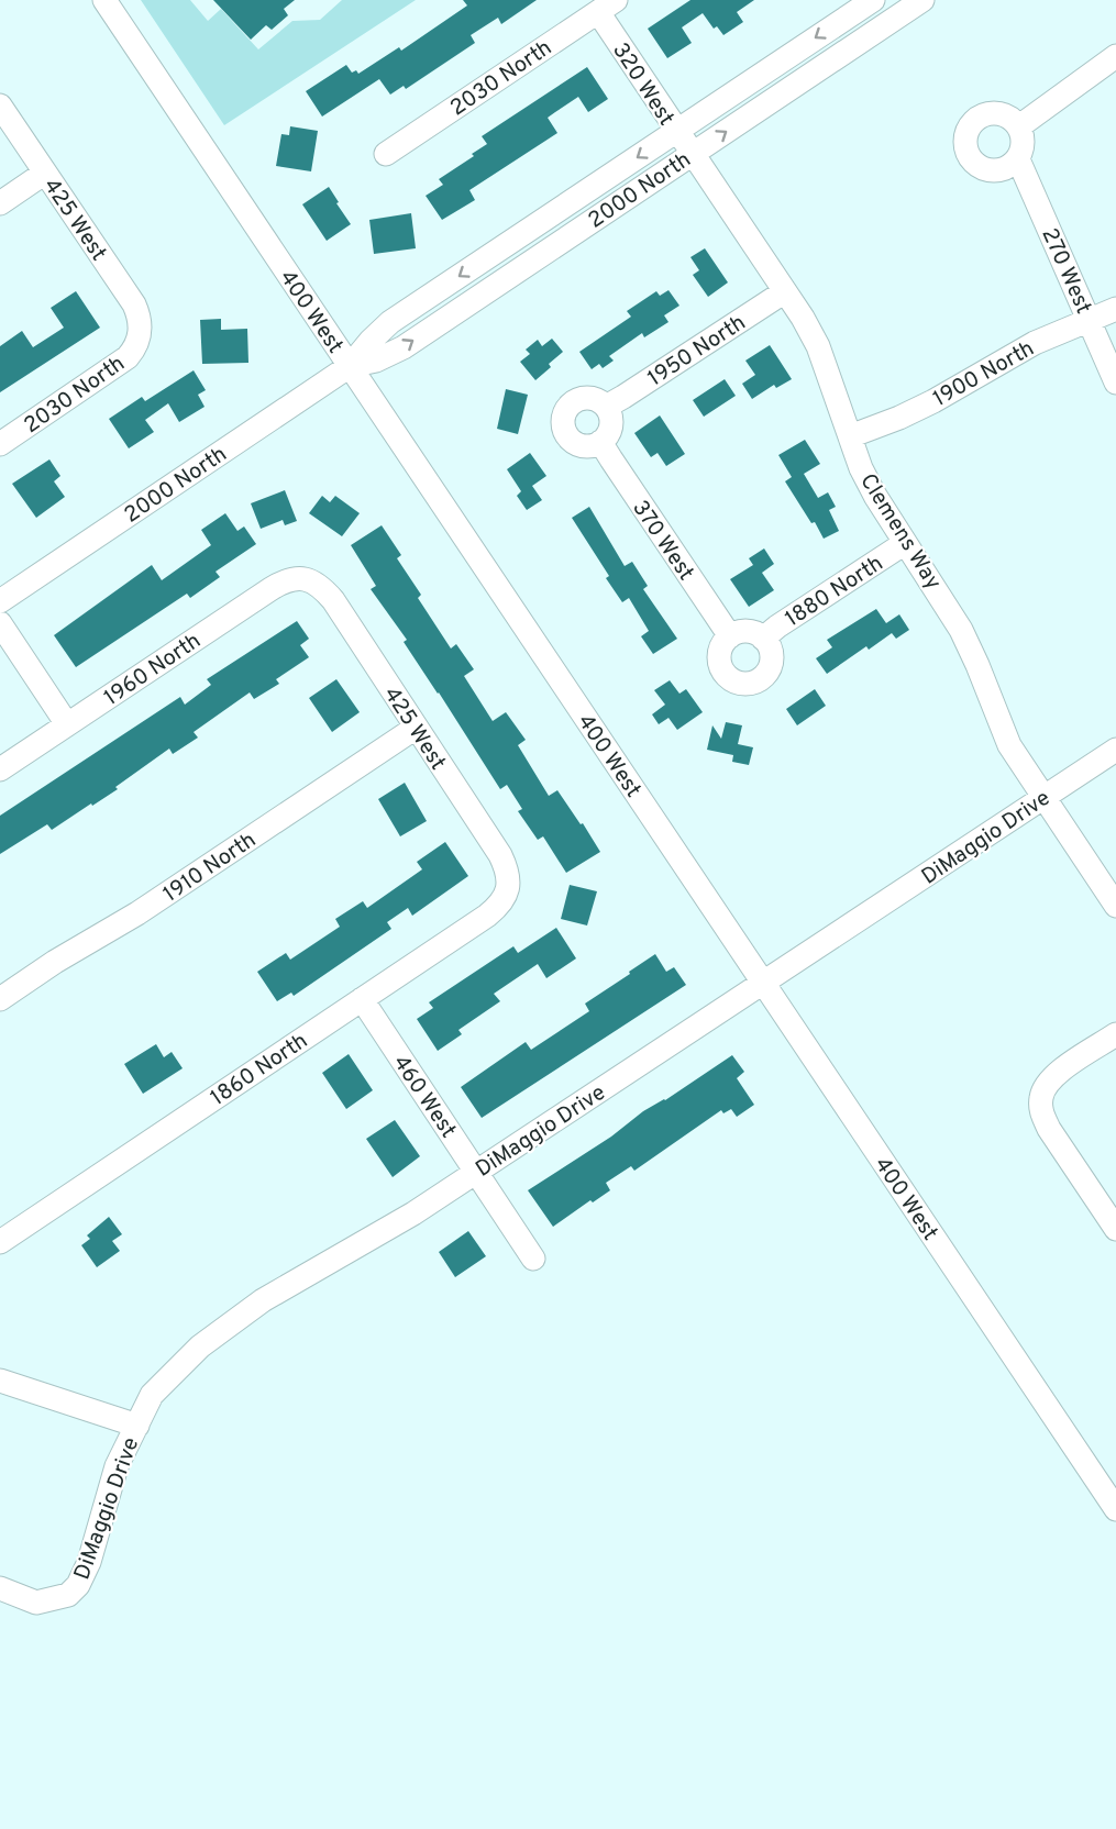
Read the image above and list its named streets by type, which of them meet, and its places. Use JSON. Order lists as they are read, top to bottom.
{
  "streets": {
    "street": [
      "2030 North",
      "320 West",
      "2000 North",
      "425 West",
      "270 West",
      "400 West",
      "1950 North",
      "1900 North",
      "Clemens Way",
      "370 West",
      "1880 North",
      "1960 North",
      "DiMaggio Drive",
      "1910 North",
      "1860 North",
      "460 West"
    ]
  },
  "crossings": [
    ["2030 North", "320 West"],
    ["2030 North", "425 West"],
    ["320 West", "2000 North"],
    ["320 West", "Clemens Way"],
    ["2000 North", "400 West"],
    ["2000 North", "Clemens Way"],
    ["425 West", "1960 North"],
    ["425 West", "1910 North"],
    ["425 West", "1860 North"],
    ["270 West", "1900 North"],
    ["400 West", "DiMaggio Drive"],
    ["1950 North", "Clemens Way"],
    ["1950 North", "370 West"],
    ["1900 North", "Clemens Way"],
    ["Clemens Way", "1880 North"],
    ["Clemens Way", "DiMaggio Drive"],
    ["370 West", "1880 North"],
    ["DiMaggio Drive", "460 West"],
    ["1860 North", "460 West"]
  ]
}
